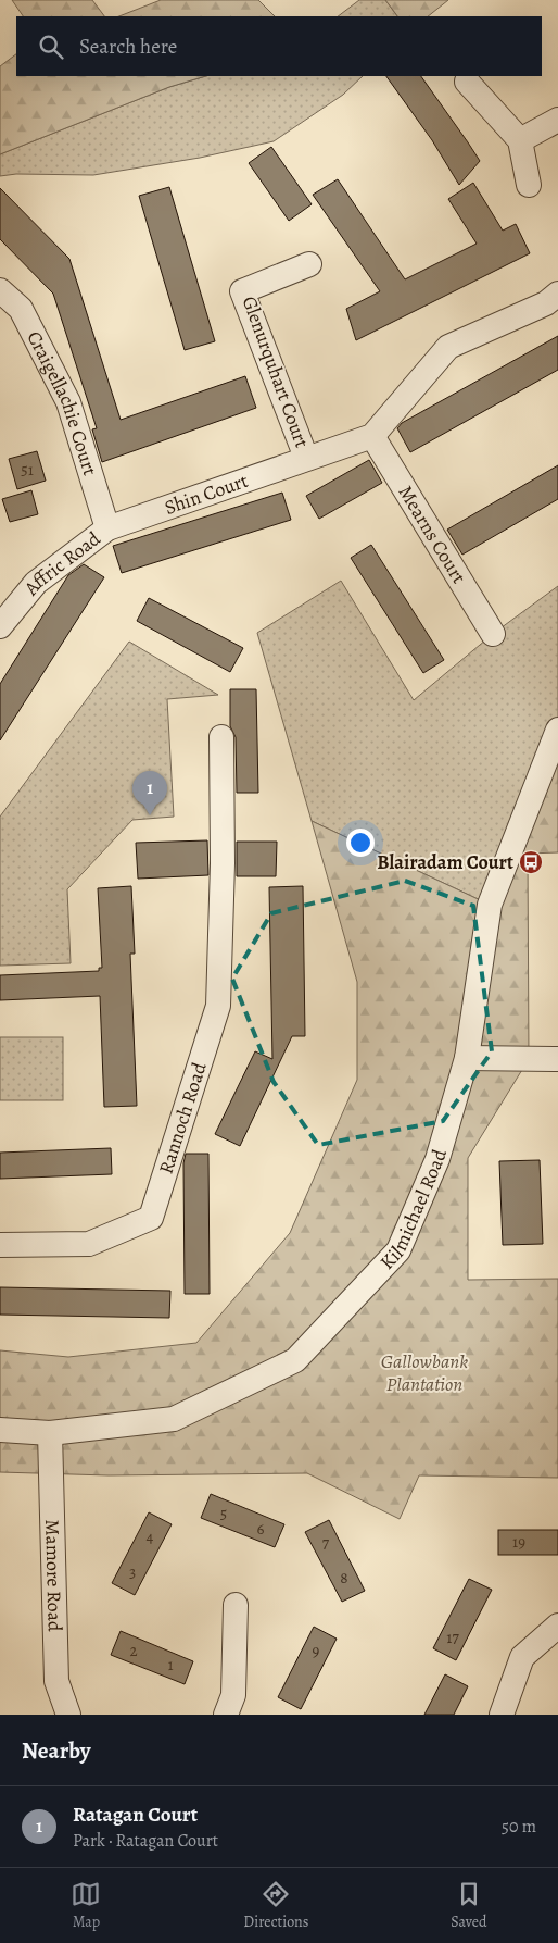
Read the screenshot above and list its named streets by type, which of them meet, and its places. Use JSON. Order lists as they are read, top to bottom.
{
  "streets": {
    "street": [
      "Glenurquhart Court",
      "Craigellachie Court",
      "Shin Court",
      "Mearns Court",
      "Affric Road",
      "Rannoch Road",
      "Kilmichael Road",
      "Mamore Road"
    ]
  },
  "crossings": [
    ["Glenurquhart Court", "Shin Court"],
    ["Craigellachie Court", "Shin Court"],
    ["Craigellachie Court", "Affric Road"],
    ["Shin Court", "Mearns Court"],
    ["Shin Court", "Affric Road"],
    ["Kilmichael Road", "Mamore Road"]
  ],
  "parks": ["Gallowbank Plantation"],
  "places": {
    "bus stop": ["Blairadam Court"]
  },
  "house_numbers": [
    "51",
    "5",
    "6",
    "4",
    "19",
    "7",
    "3",
    "8",
    "17",
    "2",
    "9",
    "1"
  ],
  "page": {
    "search": "Search here",
    "pins": "1",
    "heading": "Nearby",
    "list": [
      {
        "mark": "1",
        "name": "Ratagan Court",
        "note": "Park · Ratagan Court",
        "value": "50 m"
      }
    ],
    "nav": ["Map", "Directions", "Saved"]
  }
}
